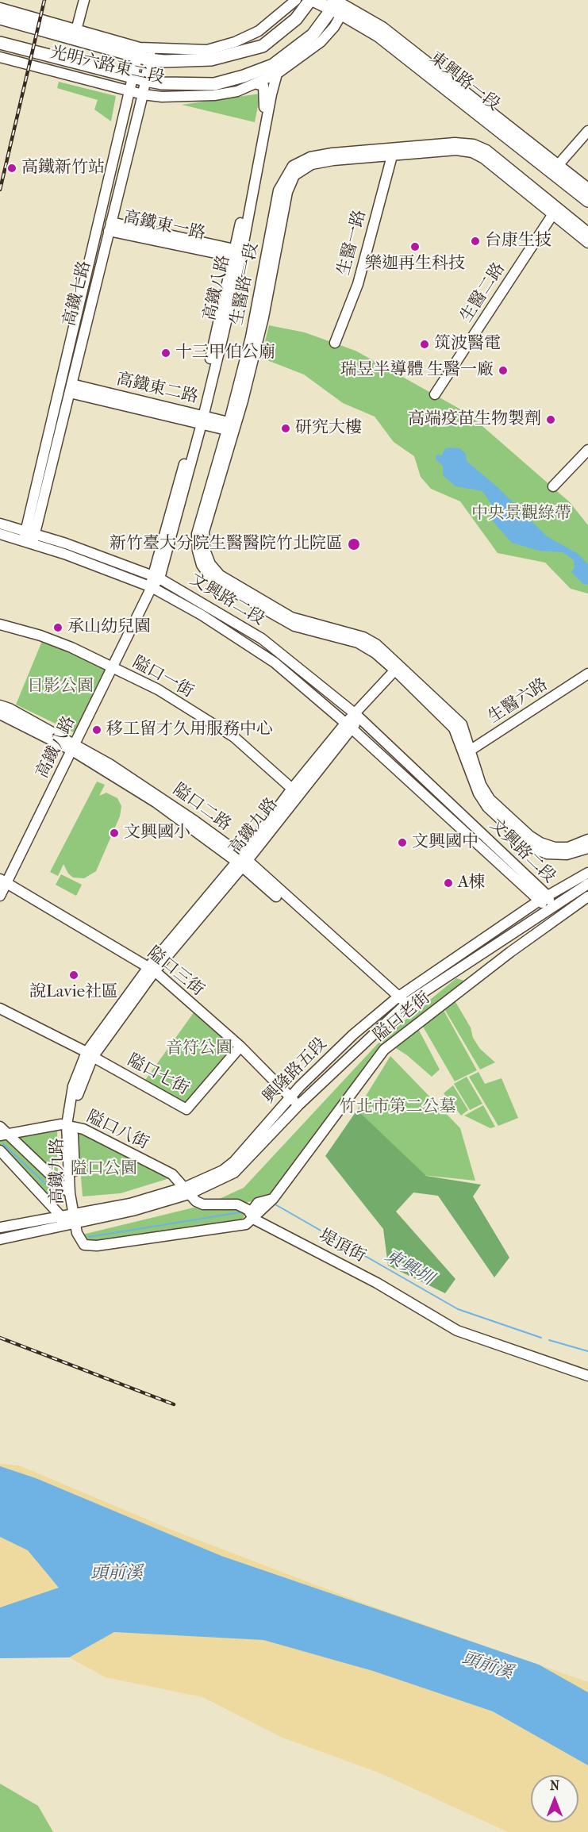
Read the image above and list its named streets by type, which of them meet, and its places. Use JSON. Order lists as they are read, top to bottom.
{
  "streets": {
    "main road": ["光明六路東二段", "東興路一段"],
    "street": [
      "高鐵東一路",
      "生醫一路",
      "生醫路一段",
      "高鐵八路",
      "生醫二路",
      "高鐵七路",
      "高鐵東二路",
      "文興路二段",
      "隘口一街",
      "生醫六路",
      "隘口二路",
      "高鐵九路",
      "隘口三街",
      "隘口老街",
      "興隆路五段",
      "隘口七街",
      "隘口八街",
      "堤頂街"
    ]
  },
  "crossings": [
    ["光明六路東二段", "東興路一段"],
    ["光明六路東二段", "高鐵八路"],
    ["光明六路東二段", "高鐵七路"],
    ["高鐵東一路", "高鐵八路"],
    ["高鐵東一路", "高鐵七路"],
    ["生醫一路", "生醫路一段"],
    ["生醫路一段", "生醫二路"],
    ["生醫路一段", "高鐵東二路"],
    ["生醫路一段", "生醫六路"],
    ["生醫路一段", "高鐵九路"],
    ["高鐵八路", "高鐵東二路"],
    ["高鐵八路", "文興路二段"],
    ["高鐵八路", "隘口一街"],
    ["高鐵八路", "隘口二路"],
    ["高鐵八路", "隘口三街"],
    ["高鐵七路", "高鐵東二路"],
    ["高鐵七路", "文興路二段"],
    ["文興路二段", "高鐵九路"],
    ["文興路二段", "興隆路五段"],
    ["隘口一街", "高鐵九路"],
    ["隘口二路", "高鐵九路"],
    ["隘口二路", "興隆路五段"],
    ["高鐵九路", "隘口三街"],
    ["高鐵九路", "隘口老街"],
    ["高鐵九路", "興隆路五段"],
    ["高鐵九路", "隘口七街"],
    ["高鐵九路", "隘口八街"],
    ["隘口三街", "興隆路五段"],
    ["隘口三街", "隘口七街"],
    ["隘口老街", "興隆路五段"],
    ["隘口老街", "堤頂街"],
    ["興隆路五段", "隘口八街"]
  ],
  "water": ["東興圳", "頭前溪"],
  "parks": [
    "中央景觀綠帶",
    "日影公園",
    "音符公園",
    "竹北市第二公墓",
    "隘口公園"
  ],
  "places": [
    "高鐵新竹站",
    "台康生技",
    "樂迦再生科技",
    "筑波醫電",
    "十三甲伯公廟",
    "瑞昱半導體 生醫一廠",
    "高端疫苗生物製劑",
    "研究大樓",
    "新竹臺大分院生醫醫院竹北院區",
    "承山幼兒園",
    "移工留才久用服務中心",
    "文興國小",
    "文興國中",
    "A棟",
    "說Lavie社區"
  ],
  "north": "top"
}
